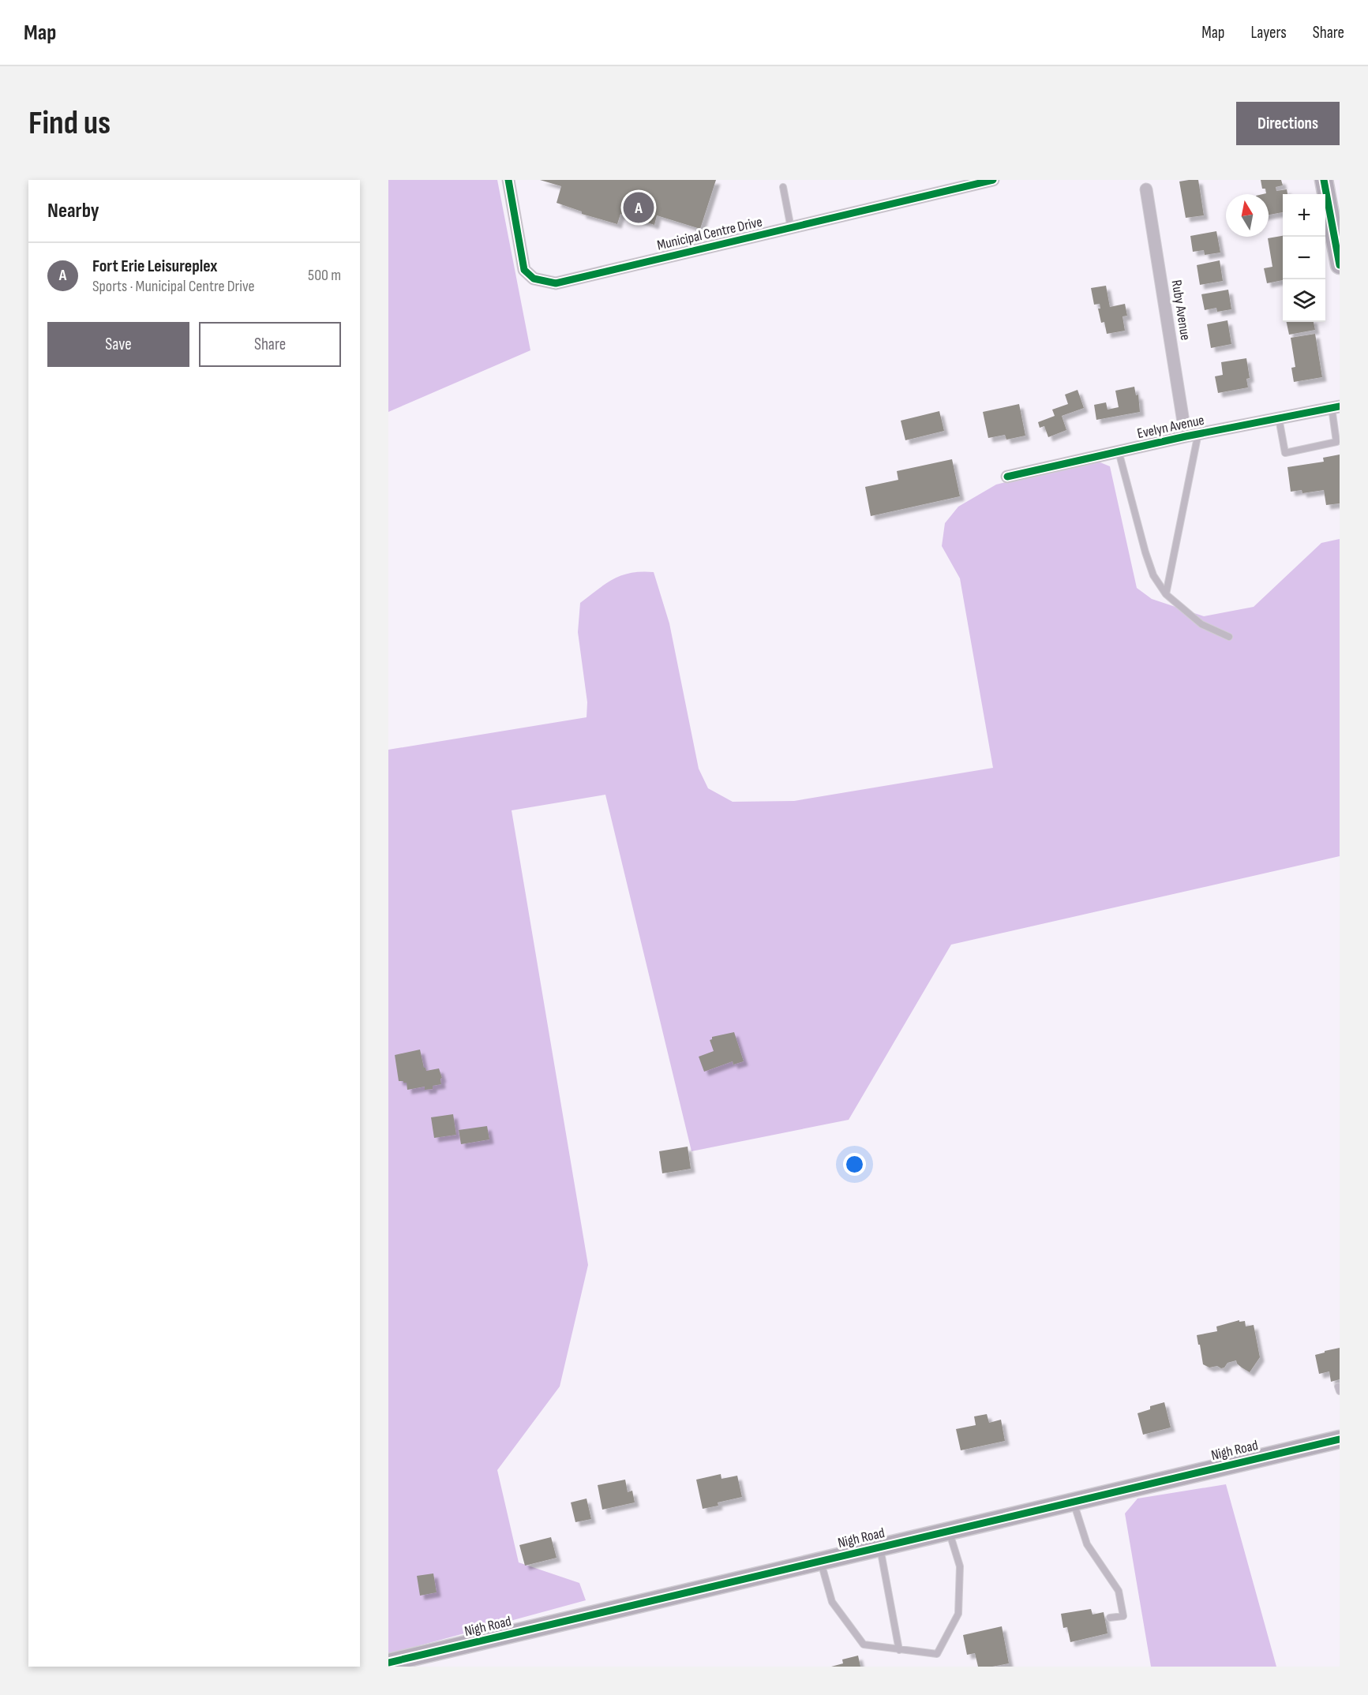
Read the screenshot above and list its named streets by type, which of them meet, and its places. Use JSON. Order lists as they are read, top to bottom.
{
  "streets": {
    "street": [
      "Municipal Centre Drive",
      "Ruby Avenue",
      "Evelyn Avenue",
      "Nigh Road"
    ]
  },
  "crossings": [
    ["Ruby Avenue", "Evelyn Avenue"]
  ],
  "north": "top",
  "page": {
    "header": "Map",
    "nav": ["Map", "Layers", "Share"],
    "buttons": [
      "Directions",
      ["Save", "Share"]
    ],
    "title": "Find us",
    "heading": "Nearby",
    "pins": "A",
    "map_buttons": ["+", "−"],
    "list": [
      {
        "mark": "A",
        "name": "Fort Erie Leisureplex",
        "note": "Sports · Municipal Centre Drive",
        "value": "500 m"
      }
    ]
  }
}
